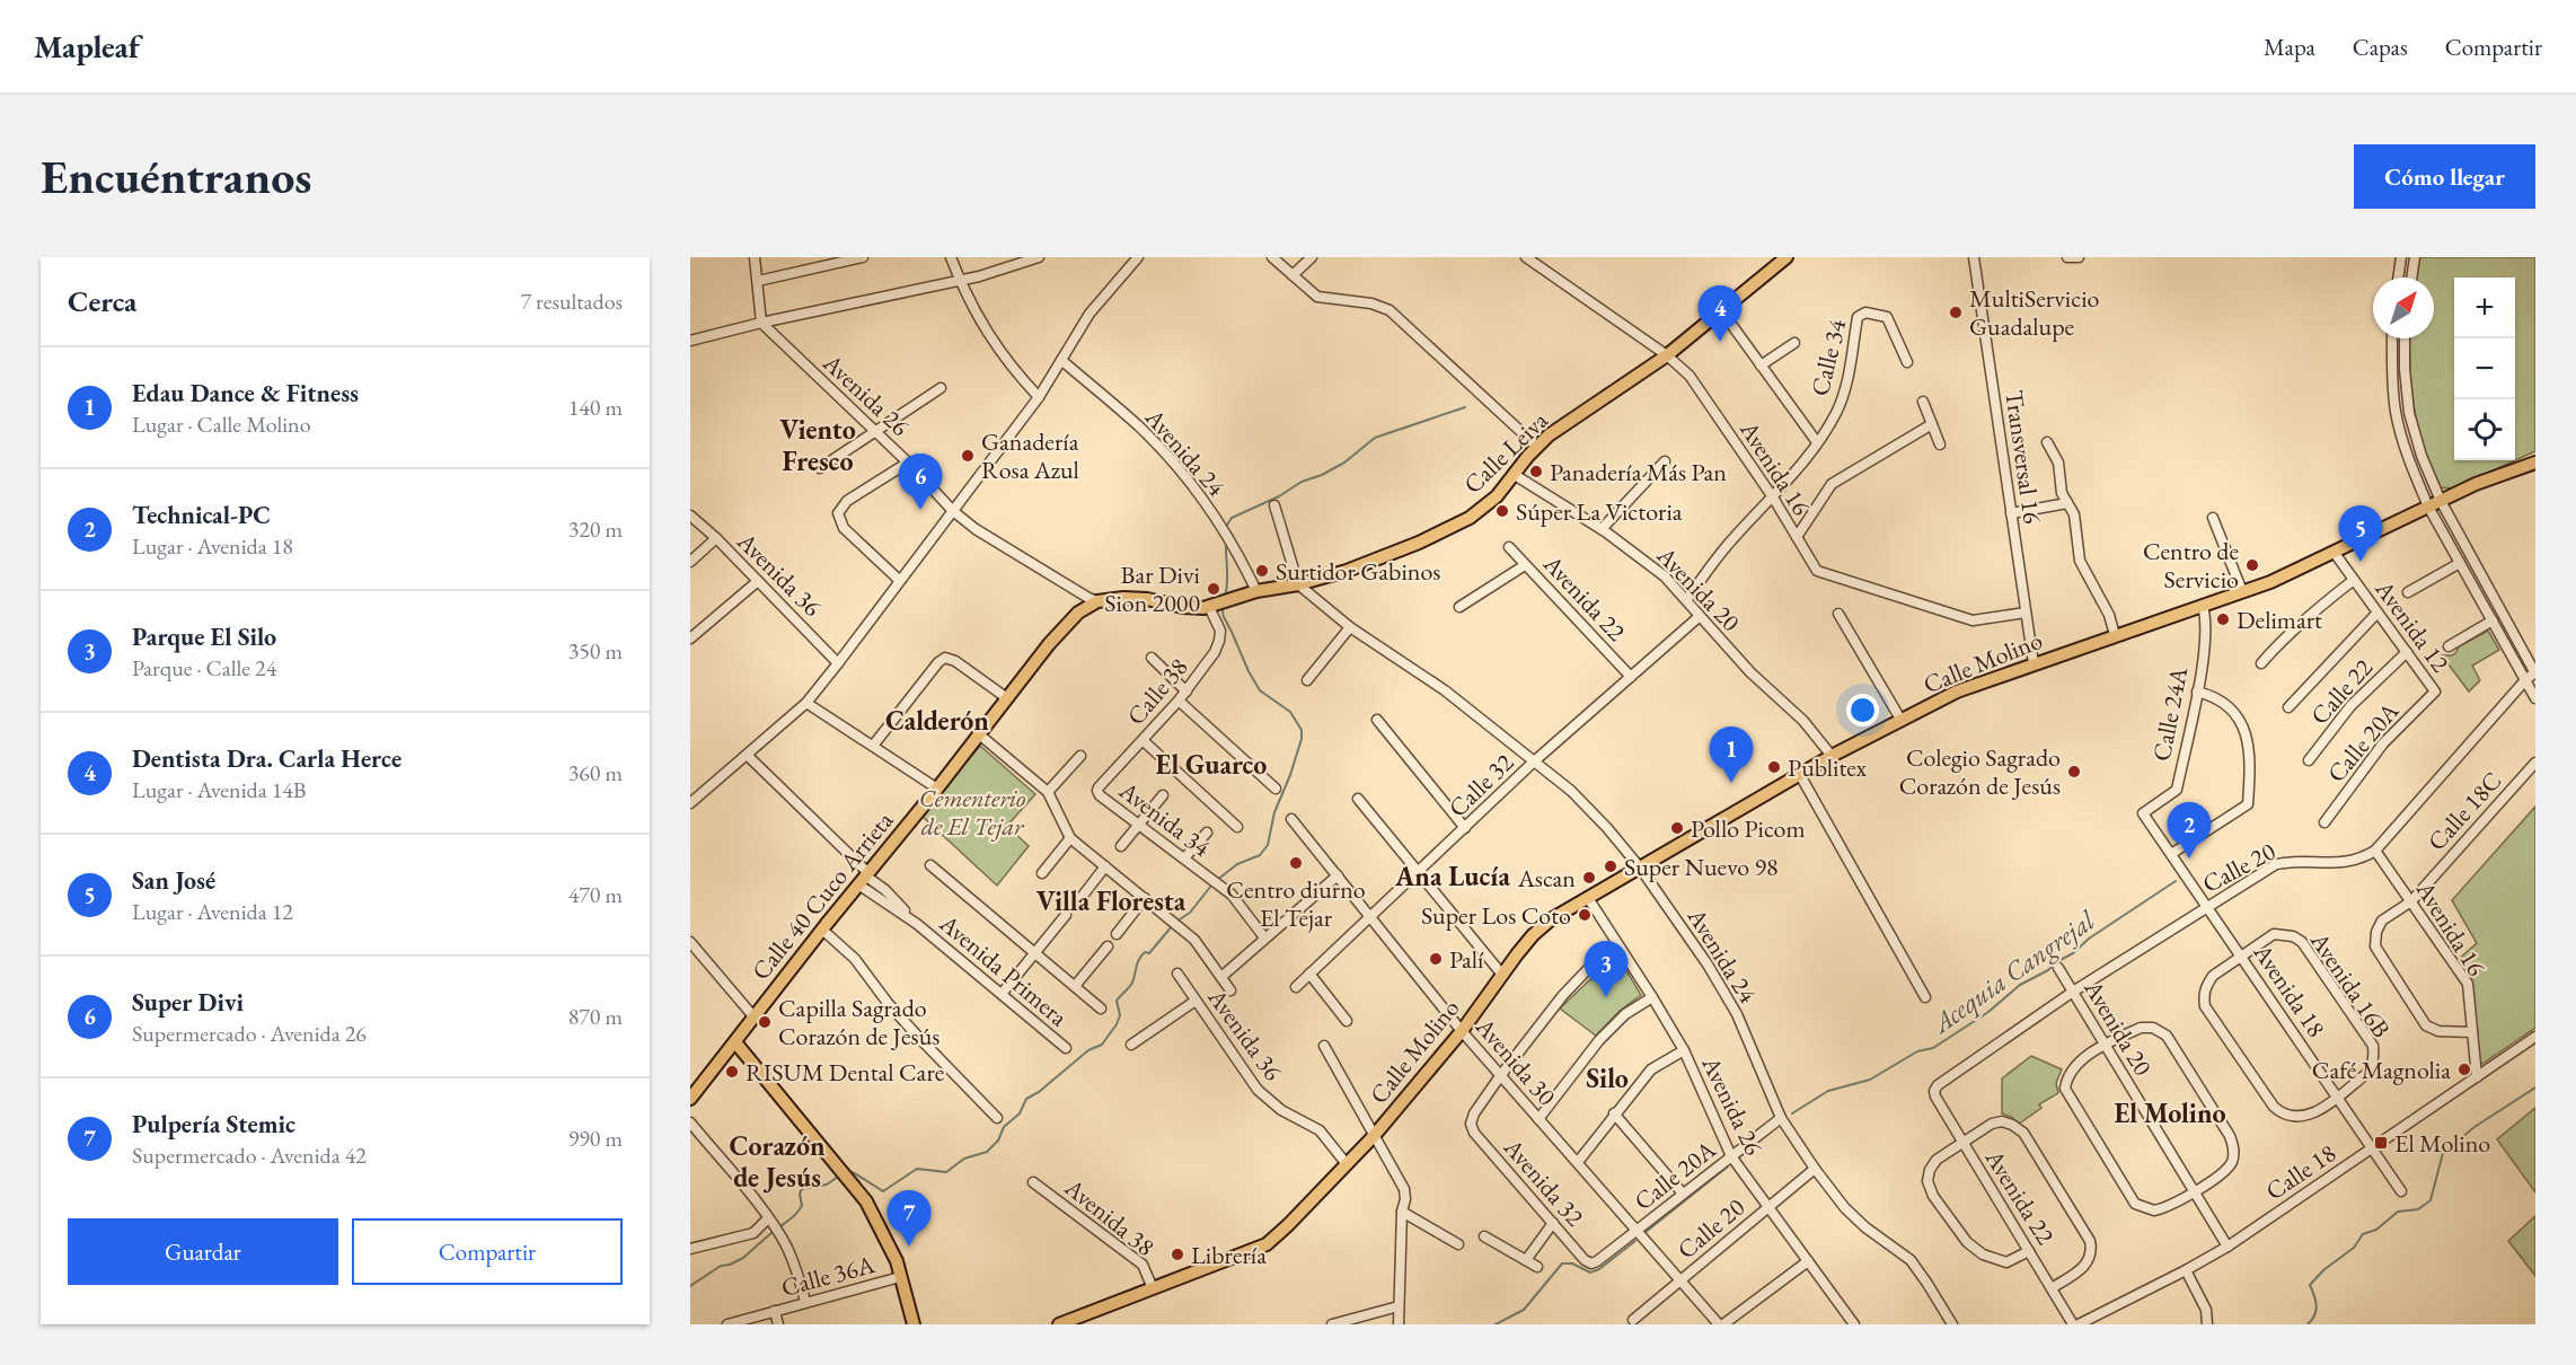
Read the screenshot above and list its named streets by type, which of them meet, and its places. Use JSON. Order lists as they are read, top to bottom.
{
  "streets": {
    "main road": ["Calle Leiva", "Calle Molino", "Calle 40 Cuco Arrieta"],
    "street": [
      "Calle 34",
      "Avenida 26",
      "Avenida 24",
      "Transversal 16",
      "Avenida 16",
      "Avenida 36",
      "Avenida 20",
      "Avenida 22",
      "Avenida 12",
      "Calle 38",
      "Calle 22",
      "Calle 24A",
      "Calle 20A",
      "Calle 32",
      "Calle 18C",
      "Avenida 34",
      "Calle 20",
      "Avenida Primera",
      "Avenida 16B",
      "Avenida 18",
      "Avenida 30",
      "Calle 18",
      "Avenida 32",
      "Avenida 38",
      "Calle 36A"
    ]
  },
  "crossings": [
    ["Calle 34", "Avenida 16"],
    ["Calle 34", "Avenida 20"],
    ["Avenida 26", "Calle Leiva"],
    ["Avenida 26", "Calle Molino"],
    ["Avenida 26", "Calle 20A"],
    ["Avenida 26", "Calle 20"],
    ["Avenida 26", "Calle 40 Cuco Arrieta"],
    ["Avenida 24", "Calle Leiva"],
    ["Avenida 24", "Calle Molino"],
    ["Avenida 24", "Calle 20A"],
    ["Avenida 24", "Calle 32"],
    ["Avenida 24", "Calle 20"],
    ["Calle Leiva", "Avenida 16"],
    ["Calle Leiva", "Avenida 20"],
    ["Calle Leiva", "Calle 38"],
    ["Calle Leiva", "Calle 40 Cuco Arrieta"],
    ["Transversal 16", "Avenida 16"],
    ["Transversal 16", "Calle Molino"],
    ["Avenida 16", "Calle 18C"],
    ["Avenida 16", "Calle 20"],
    ["Avenida 16", "Calle 18"],
    ["Avenida 36", "Calle Molino"],
    ["Avenida 36", "Calle 40 Cuco Arrieta"],
    ["Avenida 20", "Calle Molino"],
    ["Avenida 20", "Calle 32"],
    ["Avenida 20", "Calle 20"],
    ["Avenida 20", "Calle 18"],
    ["Avenida 22", "Calle 32"],
    ["Avenida 22", "Calle 20"],
    ["Avenida 12", "Calle Molino"],
    ["Avenida 12", "Calle 22"],
    ["Avenida 12", "Calle 20A"],
    ["Calle Molino", "Calle 24A"],
    ["Calle Molino", "Avenida 30"],
    ["Calle Molino", "Avenida 38"],
    ["Calle 38", "Avenida 34"],
    ["Calle 24A", "Avenida 18"],
    ["Calle 20A", "Avenida 30"],
    ["Calle 20A", "Avenida 32"],
    ["Calle 32", "Avenida 30"],
    ["Calle 20", "Avenida 18"],
    ["Calle 20", "Avenida 30"],
    ["Calle 40 Cuco Arrieta", "Avenida Primera"],
    ["Avenida 16B", "Avenida 18"],
    ["Avenida 18", "Calle 18"],
    ["Avenida 30", "Avenida 32"]
  ],
  "districts": [
    "Viento Fresco",
    "Calderón",
    "El Guarco",
    "Ana Lucía",
    "Villa Floresta",
    "Silo",
    "El Molino",
    "Corazón de Jesús"
  ],
  "water": ["Acequia Cangrejal"],
  "parks": ["Cementerio de El Tejar"],
  "places": {
    "other": [
      "MultiServicio Guadalupe",
      "Ganadería Rosa Azul",
      "Panadería Más Pan",
      "Súper La Victoria",
      "Centro de Servicio",
      "Surtidor Gabinos",
      "Bar Divi Sion 2000",
      "Delimart",
      "Publitex",
      "Colegio Sagrado Corazón de Jesús",
      "Pollo Picom",
      "Centro diurno El Tejar",
      "Super Nuevo 98",
      "Ascan",
      "Super Los Coto",
      "Palí",
      "Capilla Sagrado Corazón de Jesús",
      "Café Magnolia",
      "RISUM Dental Care",
      "Librería"
    ],
    "transit": ["El Molino"]
  },
  "north": "top right",
  "page": {
    "header": "Mapleaf",
    "nav": ["Mapa", "Capas", "Compartir"],
    "buttons": [
      "Cómo llegar",
      ["Guardar", "Compartir"]
    ],
    "title": "Encuéntranos",
    "heading": ["Cerca", "7 resultados"],
    "map_buttons": ["+", "−"],
    "pins": [
      "4",
      "6",
      "5",
      "1",
      "2",
      "3",
      "7"
    ],
    "list": [
      {
        "mark": "1",
        "name": "Edau Dance & Fitness",
        "note": "Lugar · Calle Molino",
        "value": "140 m"
      },
      {
        "mark": "2",
        "name": "Technical-PC",
        "note": "Lugar · Avenida 18",
        "value": "320 m"
      },
      {
        "mark": "3",
        "name": "Parque El Silo",
        "note": "Parque · Calle 24",
        "value": "350 m"
      },
      {
        "mark": "4",
        "name": "Dentista Dra. Carla Herce",
        "note": "Lugar · Avenida 14B",
        "value": "360 m"
      },
      {
        "mark": "5",
        "name": "San José",
        "note": "Lugar · Avenida 12",
        "value": "470 m"
      },
      {
        "mark": "6",
        "name": "Super Divi",
        "note": "Supermercado · Avenida 26",
        "value": "870 m"
      },
      {
        "mark": "7",
        "name": "Pulpería Stemic",
        "note": "Supermercado · Avenida 42",
        "value": "990 m"
      }
    ]
  }
}
